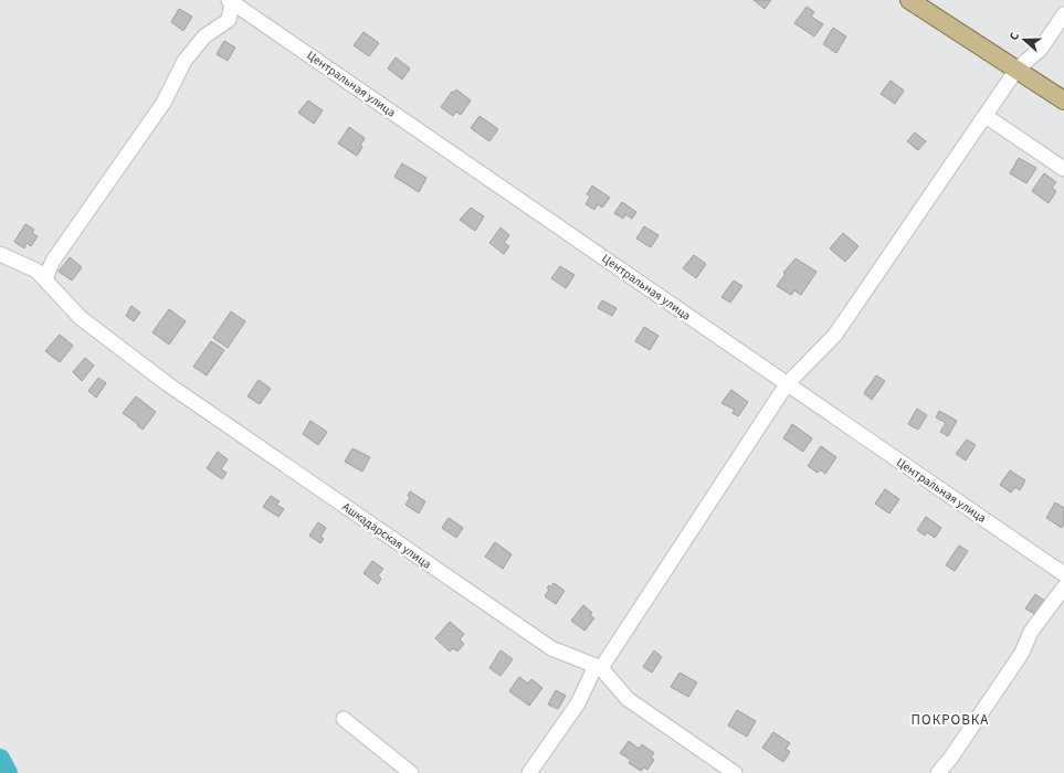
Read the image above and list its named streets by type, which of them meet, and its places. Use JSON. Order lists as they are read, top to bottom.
{
  "streets": {
    "street": ["Центральная улица", "Ашкадарская улица"]
  },
  "districts": ["ПОКРОВКА"],
  "north": "left"
}
